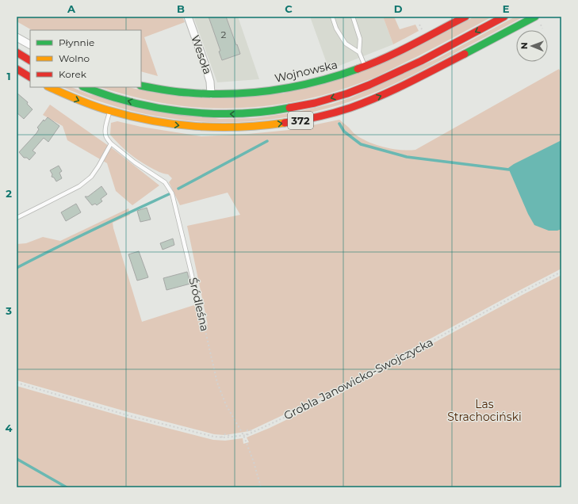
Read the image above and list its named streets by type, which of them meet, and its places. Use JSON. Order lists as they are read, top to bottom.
{
  "streets": {
    "main road": ["Wojnowska", "372"],
    "street": ["Wesoła"],
    "lane": ["Śródleśna"],
    "path": ["Grobla Janowicko-Swojczycka"]
  },
  "crossings": [
    ["Wesoła", "Wojnowska"],
    ["Śródleśna", "Grobla Janowicko-Swojczycka"]
  ],
  "parks": ["Las Strachociński"],
  "house_numbers": ["2"],
  "legend": ["Płynnie", "Wolno", "Korek"],
  "north": "left",
  "grid": {
    "columns": [
      "A",
      "B",
      "C",
      "D",
      "E"
    ],
    "rows": [
      "1",
      "2",
      "3",
      "4"
    ]
  }
}
